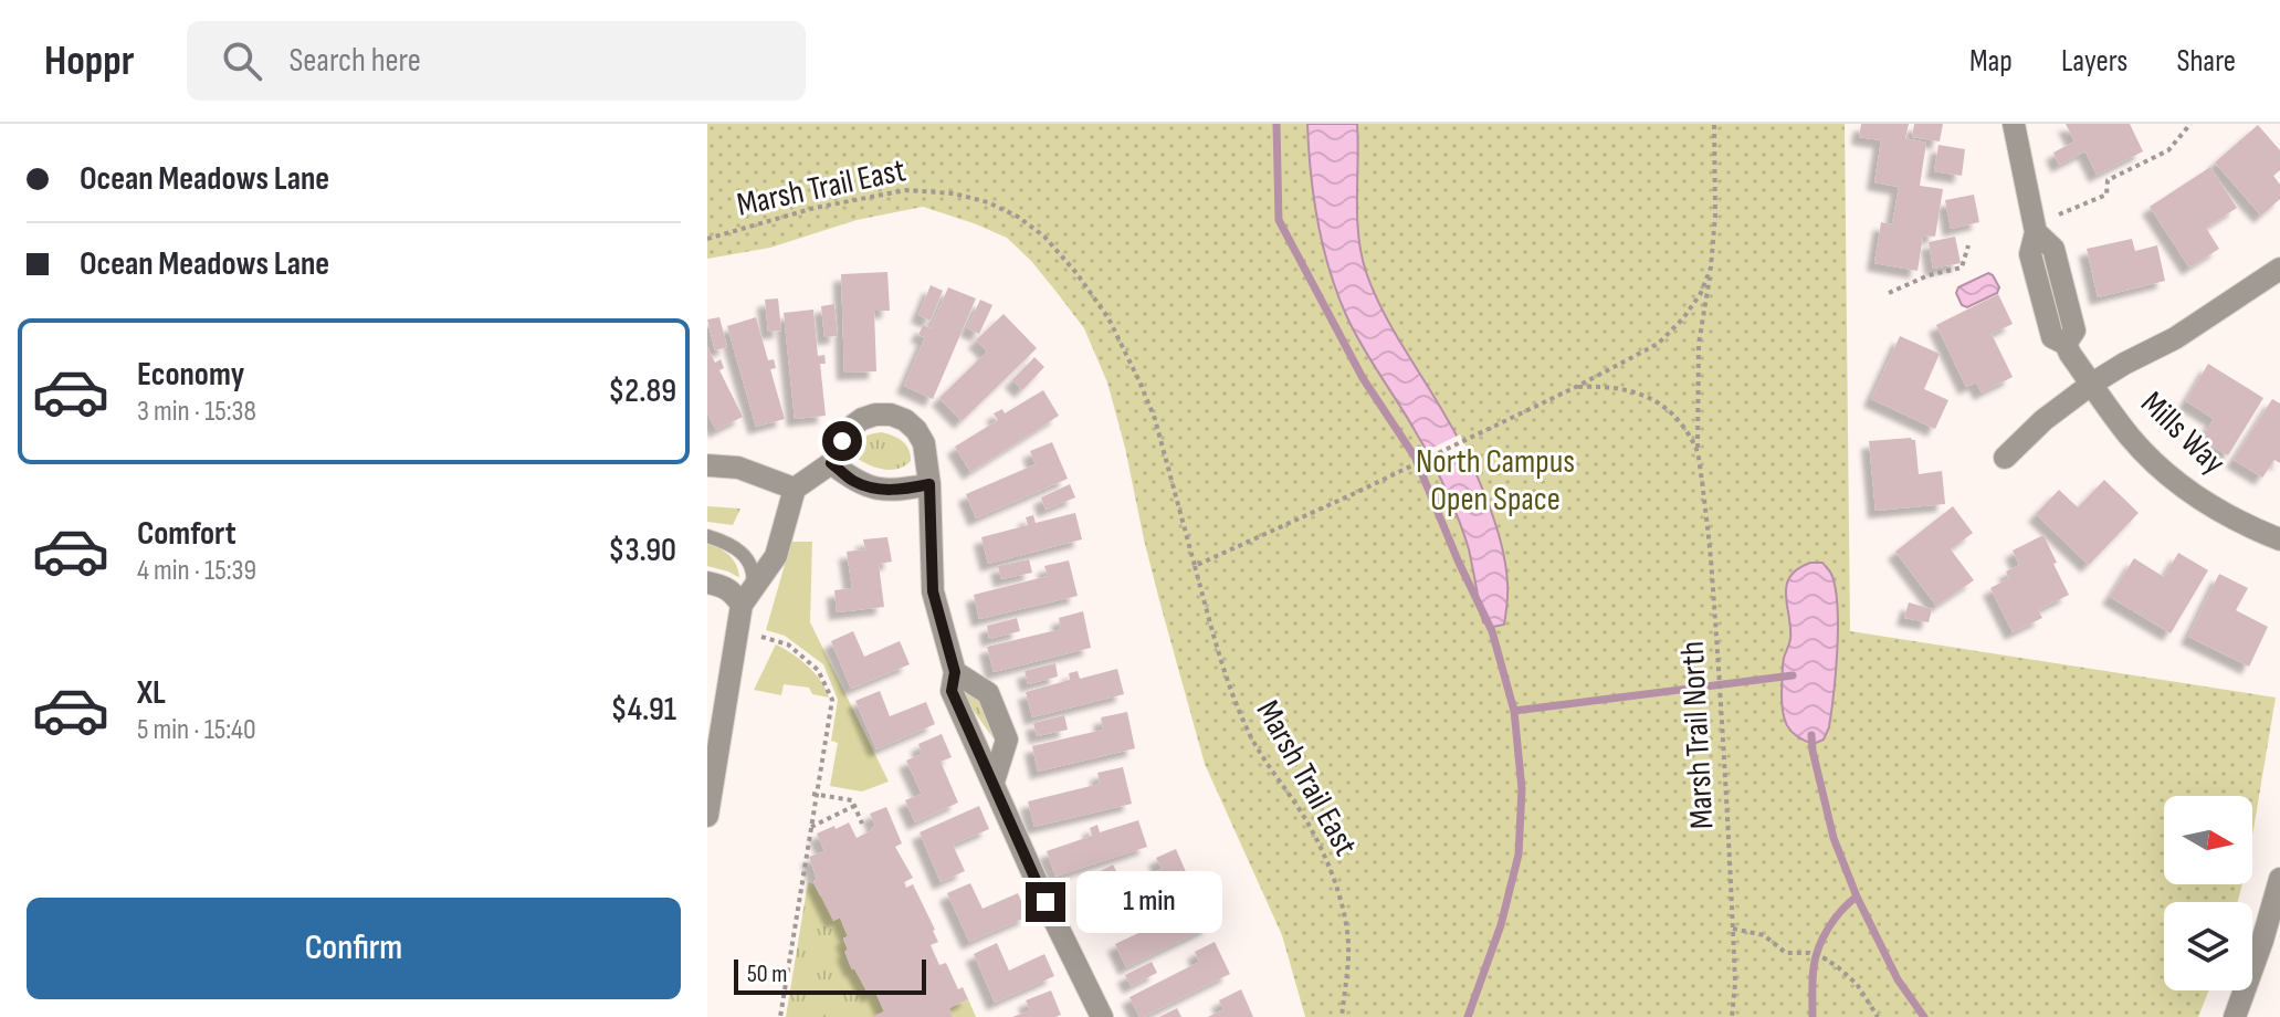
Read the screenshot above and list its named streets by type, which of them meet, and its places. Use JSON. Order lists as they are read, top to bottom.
{
  "streets": {
    "street": ["Mills Way"],
    "path": ["Marsh Trail East", "Marsh Trail North"]
  },
  "crossings": [
    ["Marsh Trail East", "Marsh Trail North"]
  ],
  "parks": ["North Campus Open Space"],
  "scale_bar": "50 m",
  "north": "right",
  "page": {
    "header": "Hoppr",
    "search": "Search here",
    "nav": ["Map", "Layers", "Share"],
    "banner": ["Ocean Meadows Lane", "Ocean Meadows Lane"],
    "list": [
      {
        "name": "Economy",
        "note": "3 min · 15:38",
        "value": "$2.89"
      },
      {
        "name": "Comfort",
        "note": "4 min · 15:39",
        "value": "$3.90"
      },
      {
        "name": "XL",
        "note": "5 min · 15:40",
        "value": "$4.91"
      }
    ],
    "bubble": "1 min",
    "buttons": "Confirm",
    "scale": "50 m"
  }
}
